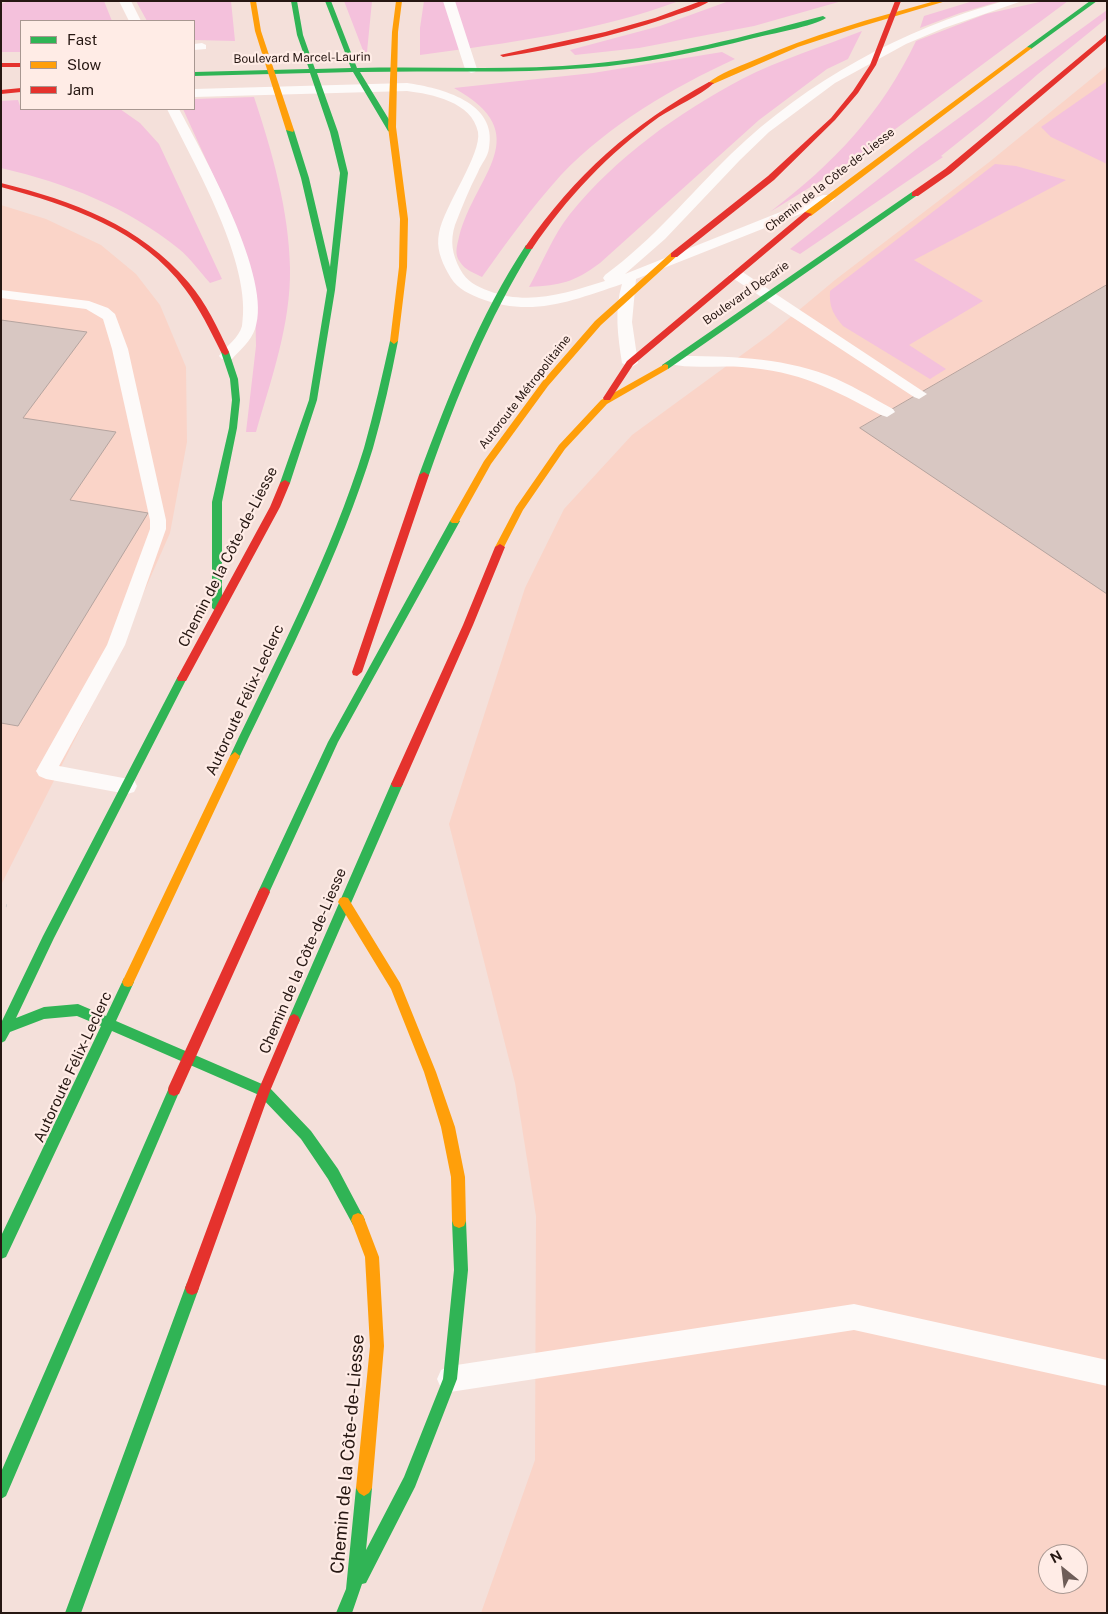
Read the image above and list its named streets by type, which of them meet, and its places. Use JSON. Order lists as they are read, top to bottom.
{
  "streets": {
    "main road": [
      "Boulevard Marcel-Laurin",
      "Chemin de la Côte-de-Liesse",
      "Boulevard Décarie",
      "Autoroute Métropolitaine",
      "Autoroute Félix-Leclerc"
    ]
  },
  "crossings": [
    ["Chemin de la Côte-de-Liesse", "Boulevard Décarie"]
  ],
  "legend": ["Fast", "Slow", "Jam"],
  "north": "top left"
}
